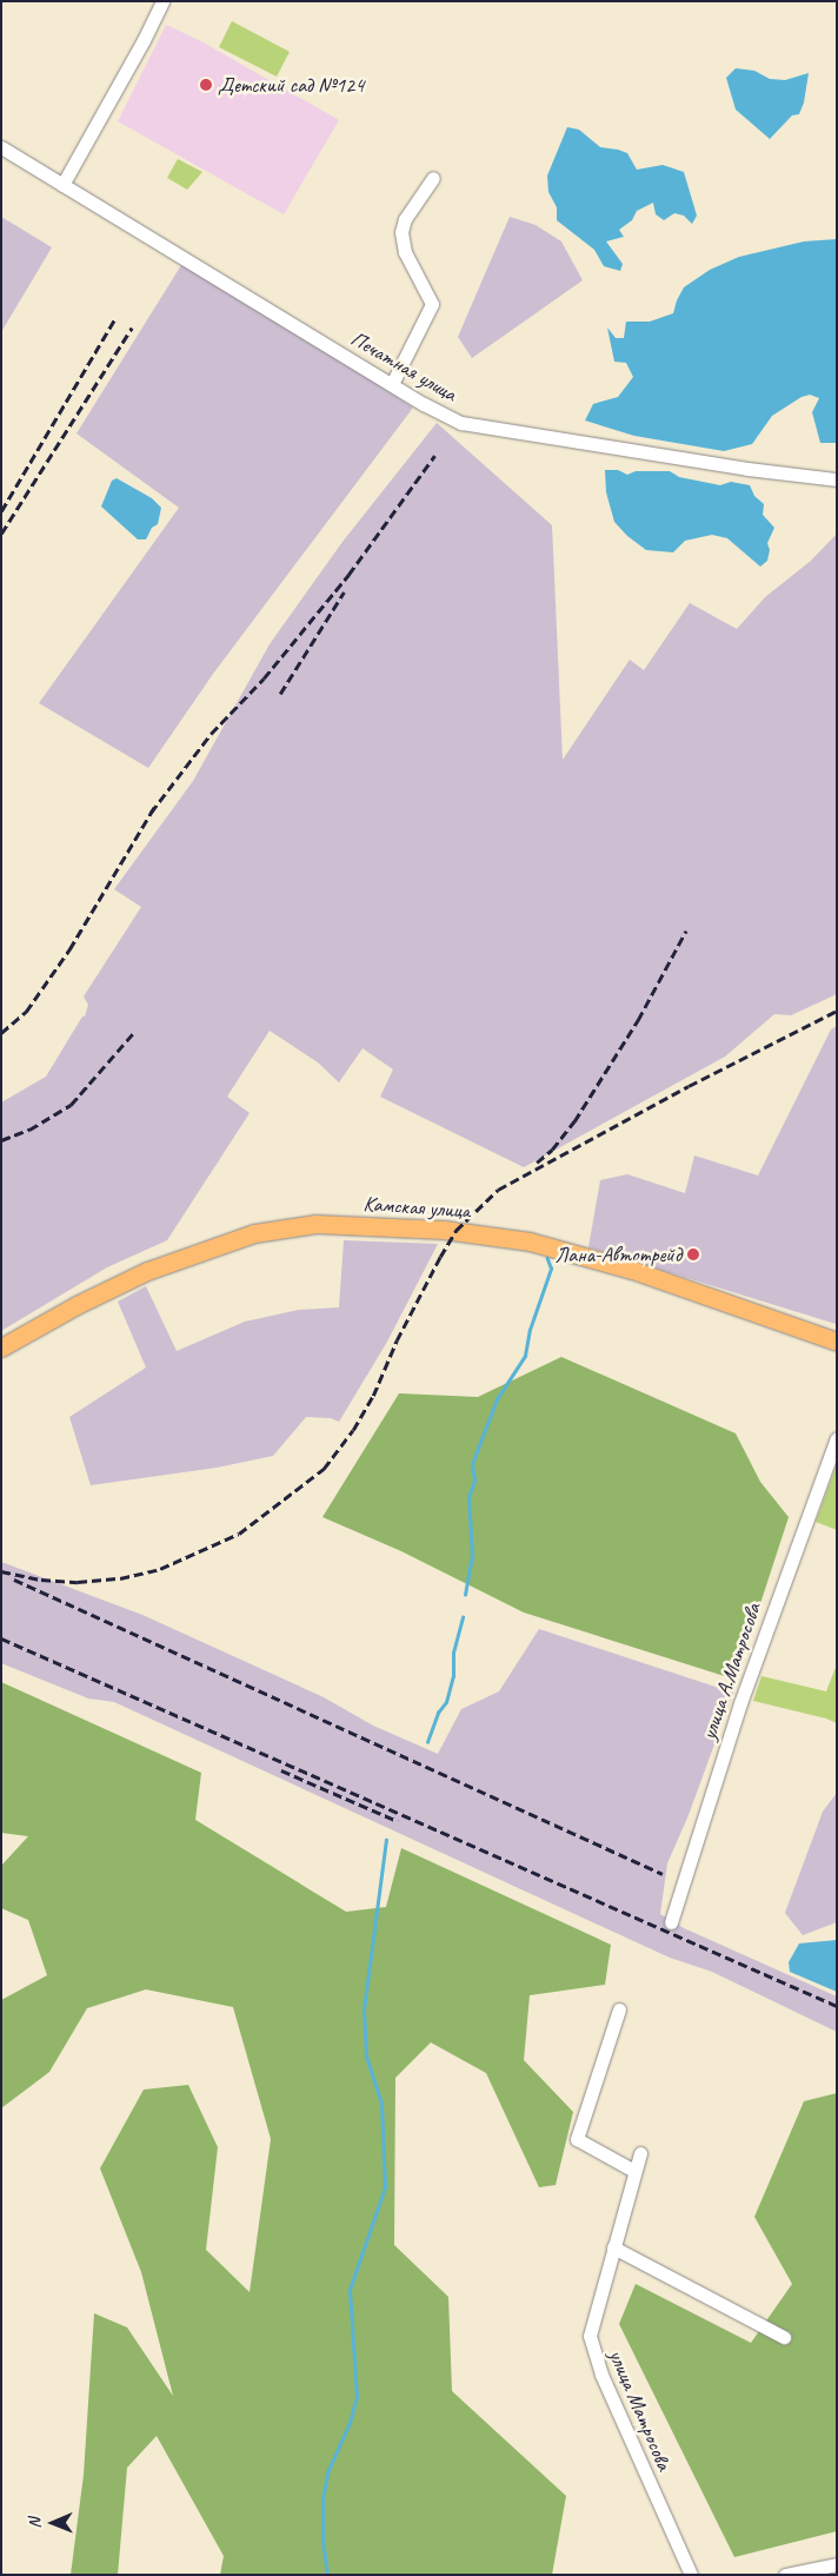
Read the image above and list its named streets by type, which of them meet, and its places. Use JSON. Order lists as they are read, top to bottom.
{
  "streets": {
    "main road": ["Камская улица"],
    "street": ["Печатная улица", "улица А.Матросова", "улица Матросова"]
  },
  "places": ["Детский сад №124", "Лана-Автотрейд"],
  "north": "left"
}
